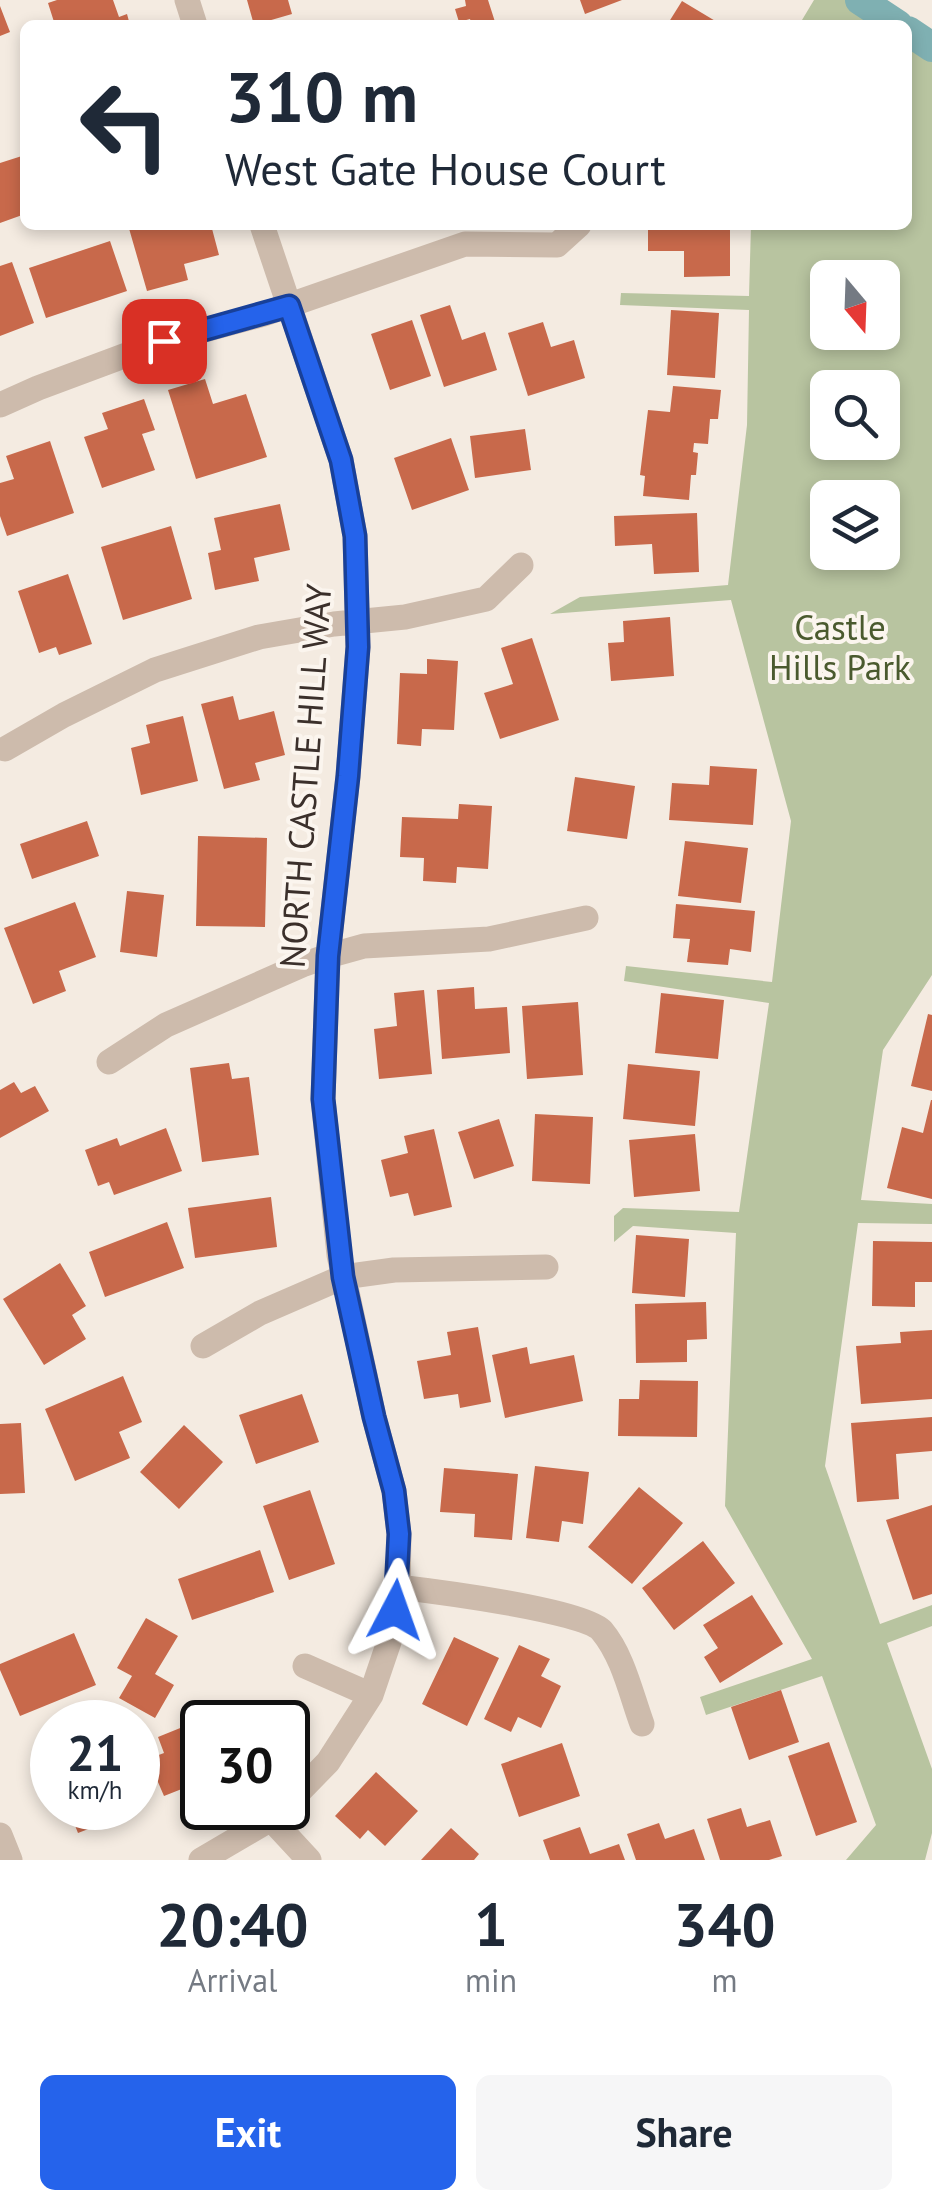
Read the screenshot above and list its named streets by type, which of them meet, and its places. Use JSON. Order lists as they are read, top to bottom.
{
  "streets": {
    "street": ["NORTH CASTLE HILL WAY"]
  },
  "parks": ["Castle Hills Park"],
  "north": "bottom",
  "page": {
    "turn": ["310 m", "West Gate House Court"],
    "speed": "21 km/h",
    "limit": "30",
    "eta": [
      "20:40",
      "Arrival",
      "1",
      "min",
      "340",
      "m"
    ],
    "buttons": ["Exit", "Share"]
  }
}
